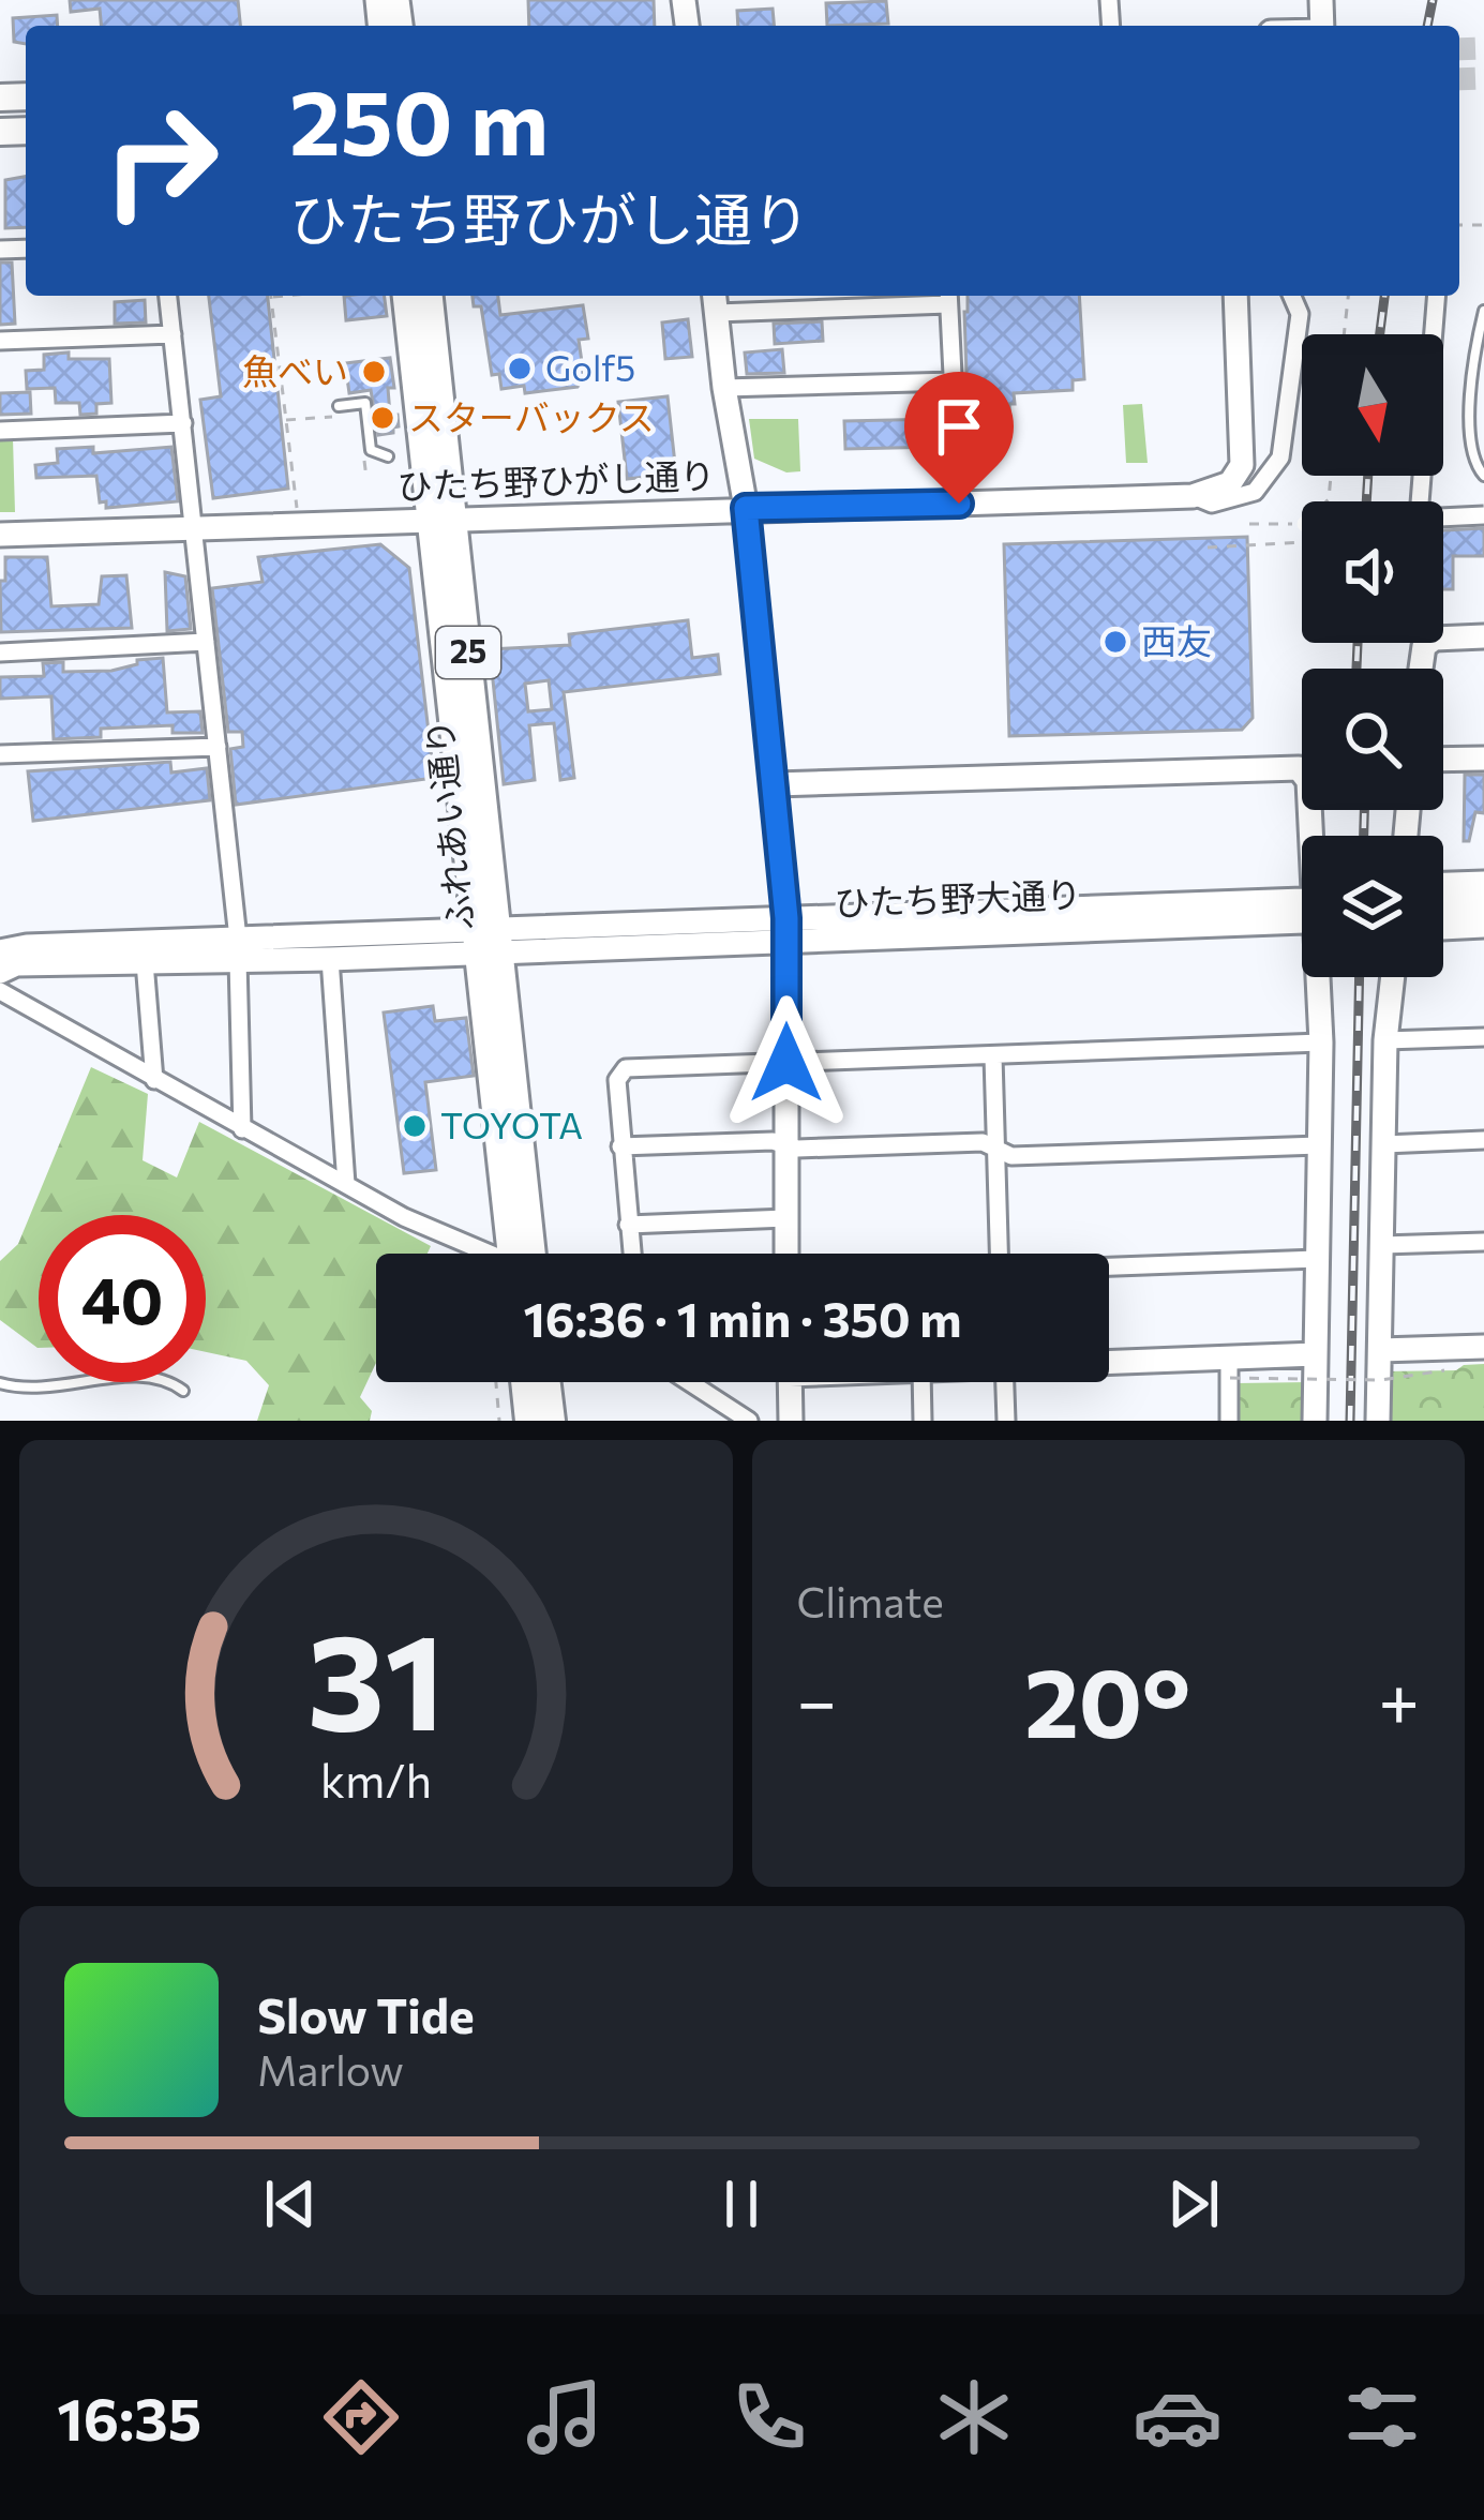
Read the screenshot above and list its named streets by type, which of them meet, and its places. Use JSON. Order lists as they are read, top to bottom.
{
  "streets": {
    "main road": ["25", "ふれあい通り"],
    "street": ["ひたち野ひがし通り", "ひたち野大通り"]
  },
  "crossings": [
    ["ひたち野ひがし通り", "ふれあい通り"],
    ["ふれあい通り", "ひたち野大通り"]
  ],
  "places": [
    "Golf5",
    "魚べい",
    "スターバックス",
    "西友",
    "TOYOTA"
  ],
  "north": "bottom",
  "page": {
    "turn": ["250 m", "ひたち野ひがし通り"],
    "limit": "40",
    "trip": "16:36 · 1 min · 350 m",
    "tile": "Climate",
    "heat": ["−", "20°", "+"],
    "song": ["Slow Tide", "Marlow"],
    "tabs": "16:35",
    "gauge": ["31", "km/h"]
  }
}
